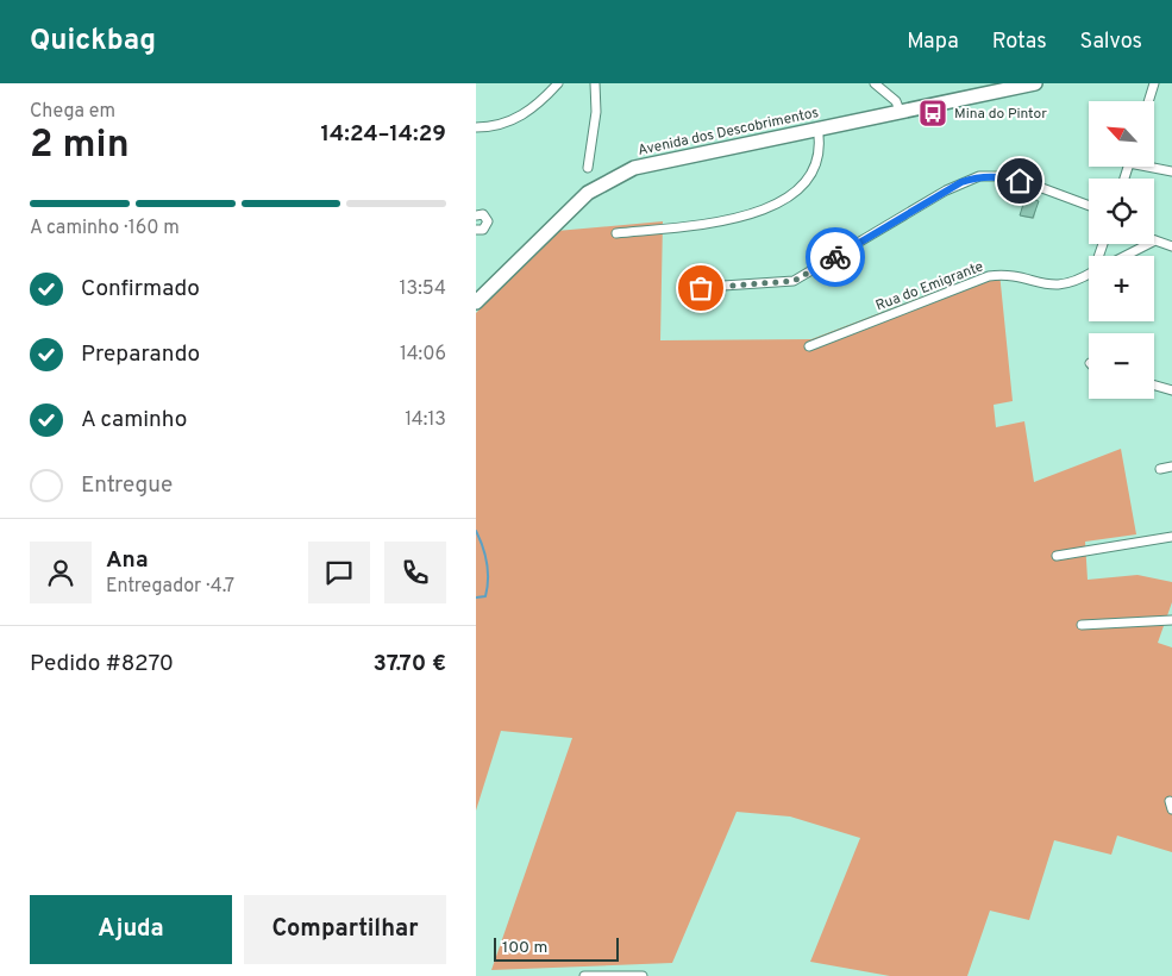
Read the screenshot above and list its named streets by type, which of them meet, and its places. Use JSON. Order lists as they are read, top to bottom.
{
  "streets": {
    "main road": ["Avenida dos Descobrimentos"],
    "street": ["Rua do Emigrante"]
  },
  "places": {
    "bus stop": ["Mina do Pintor"]
  },
  "scale_bar": "100 m",
  "north": "top left",
  "page": {
    "header": "Quickbag",
    "nav": ["Mapa", "Rotas", "Salvos"],
    "heading": ["2 min", "Chega em", "14:24–14:29"],
    "panel": [
      "Ana",
      "Entregador · 4.7",
      "Pedido #8270",
      "37.70 €"
    ],
    "map_buttons": ["+", "−"],
    "bar": "A caminho · 160 m",
    "list": [
      ["Confirmado", "13:54"],
      ["Preparando", "14:06"],
      ["A caminho", "14:13"],
      "Entregue"
    ],
    "buttons": ["Ajuda", "Compartilhar"],
    "scale": "100 m"
  }
}
